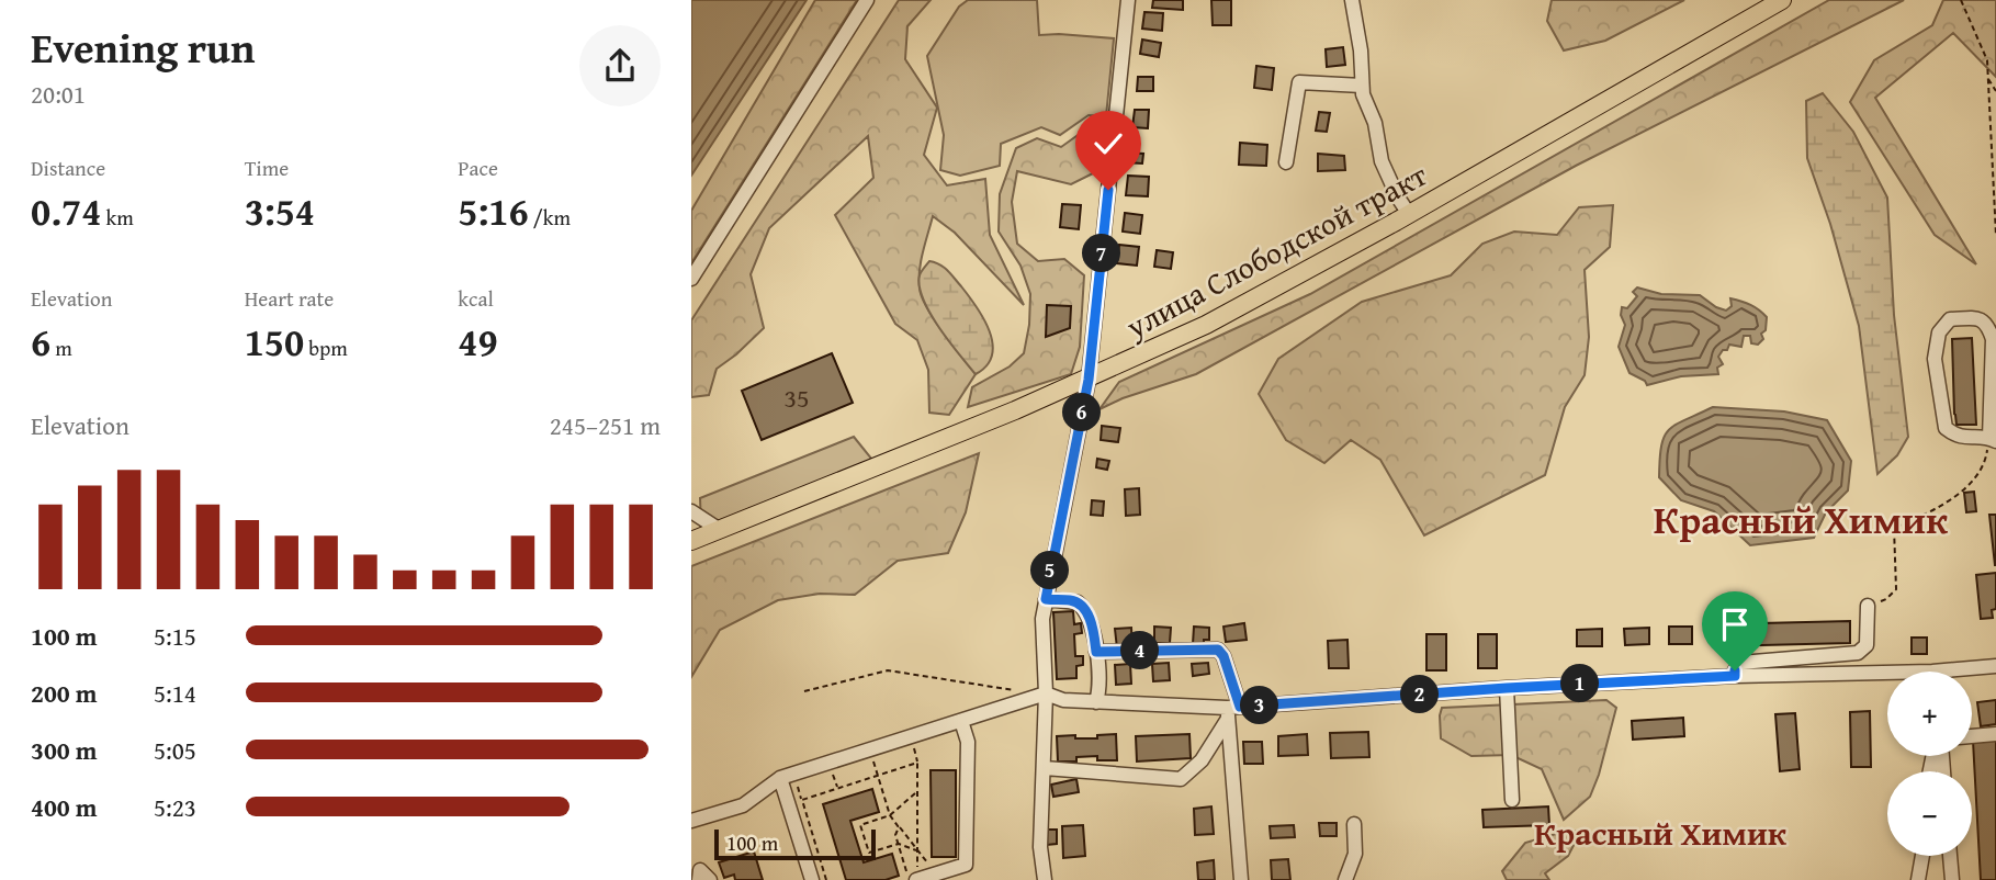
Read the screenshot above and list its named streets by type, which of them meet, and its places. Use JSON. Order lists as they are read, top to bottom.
{
  "streets": {
    "main road": ["улица Слободской тракт"]
  },
  "districts": ["Красный Химик", "Красный Химик"],
  "house_numbers": ["35"],
  "scale_bar": "100 m",
  "page": {
    "heading": ["Evening run", "20:01"],
    "stats": [
      ["Distance", "0.74 km"],
      ["Time", "3:54"],
      ["Pace", "5:16 /km"],
      ["Elevation", "6 m"],
      ["Heart rate", "150 bpm"],
      ["kcal", "49"]
    ],
    "pins": [
      "7",
      "6",
      "5",
      "4",
      "1",
      "2",
      "3"
    ],
    "chart": ["Elevation", "245–251 m"],
    "list": [
      {
        "name": "100 m",
        "note": "5:15"
      },
      {
        "name": "200 m",
        "note": "5:14"
      },
      {
        "name": "300 m",
        "note": "5:05"
      },
      {
        "name": "400 m",
        "note": "5:23"
      }
    ],
    "map_buttons": ["+", "−"],
    "scale": "100 m"
  }
}
